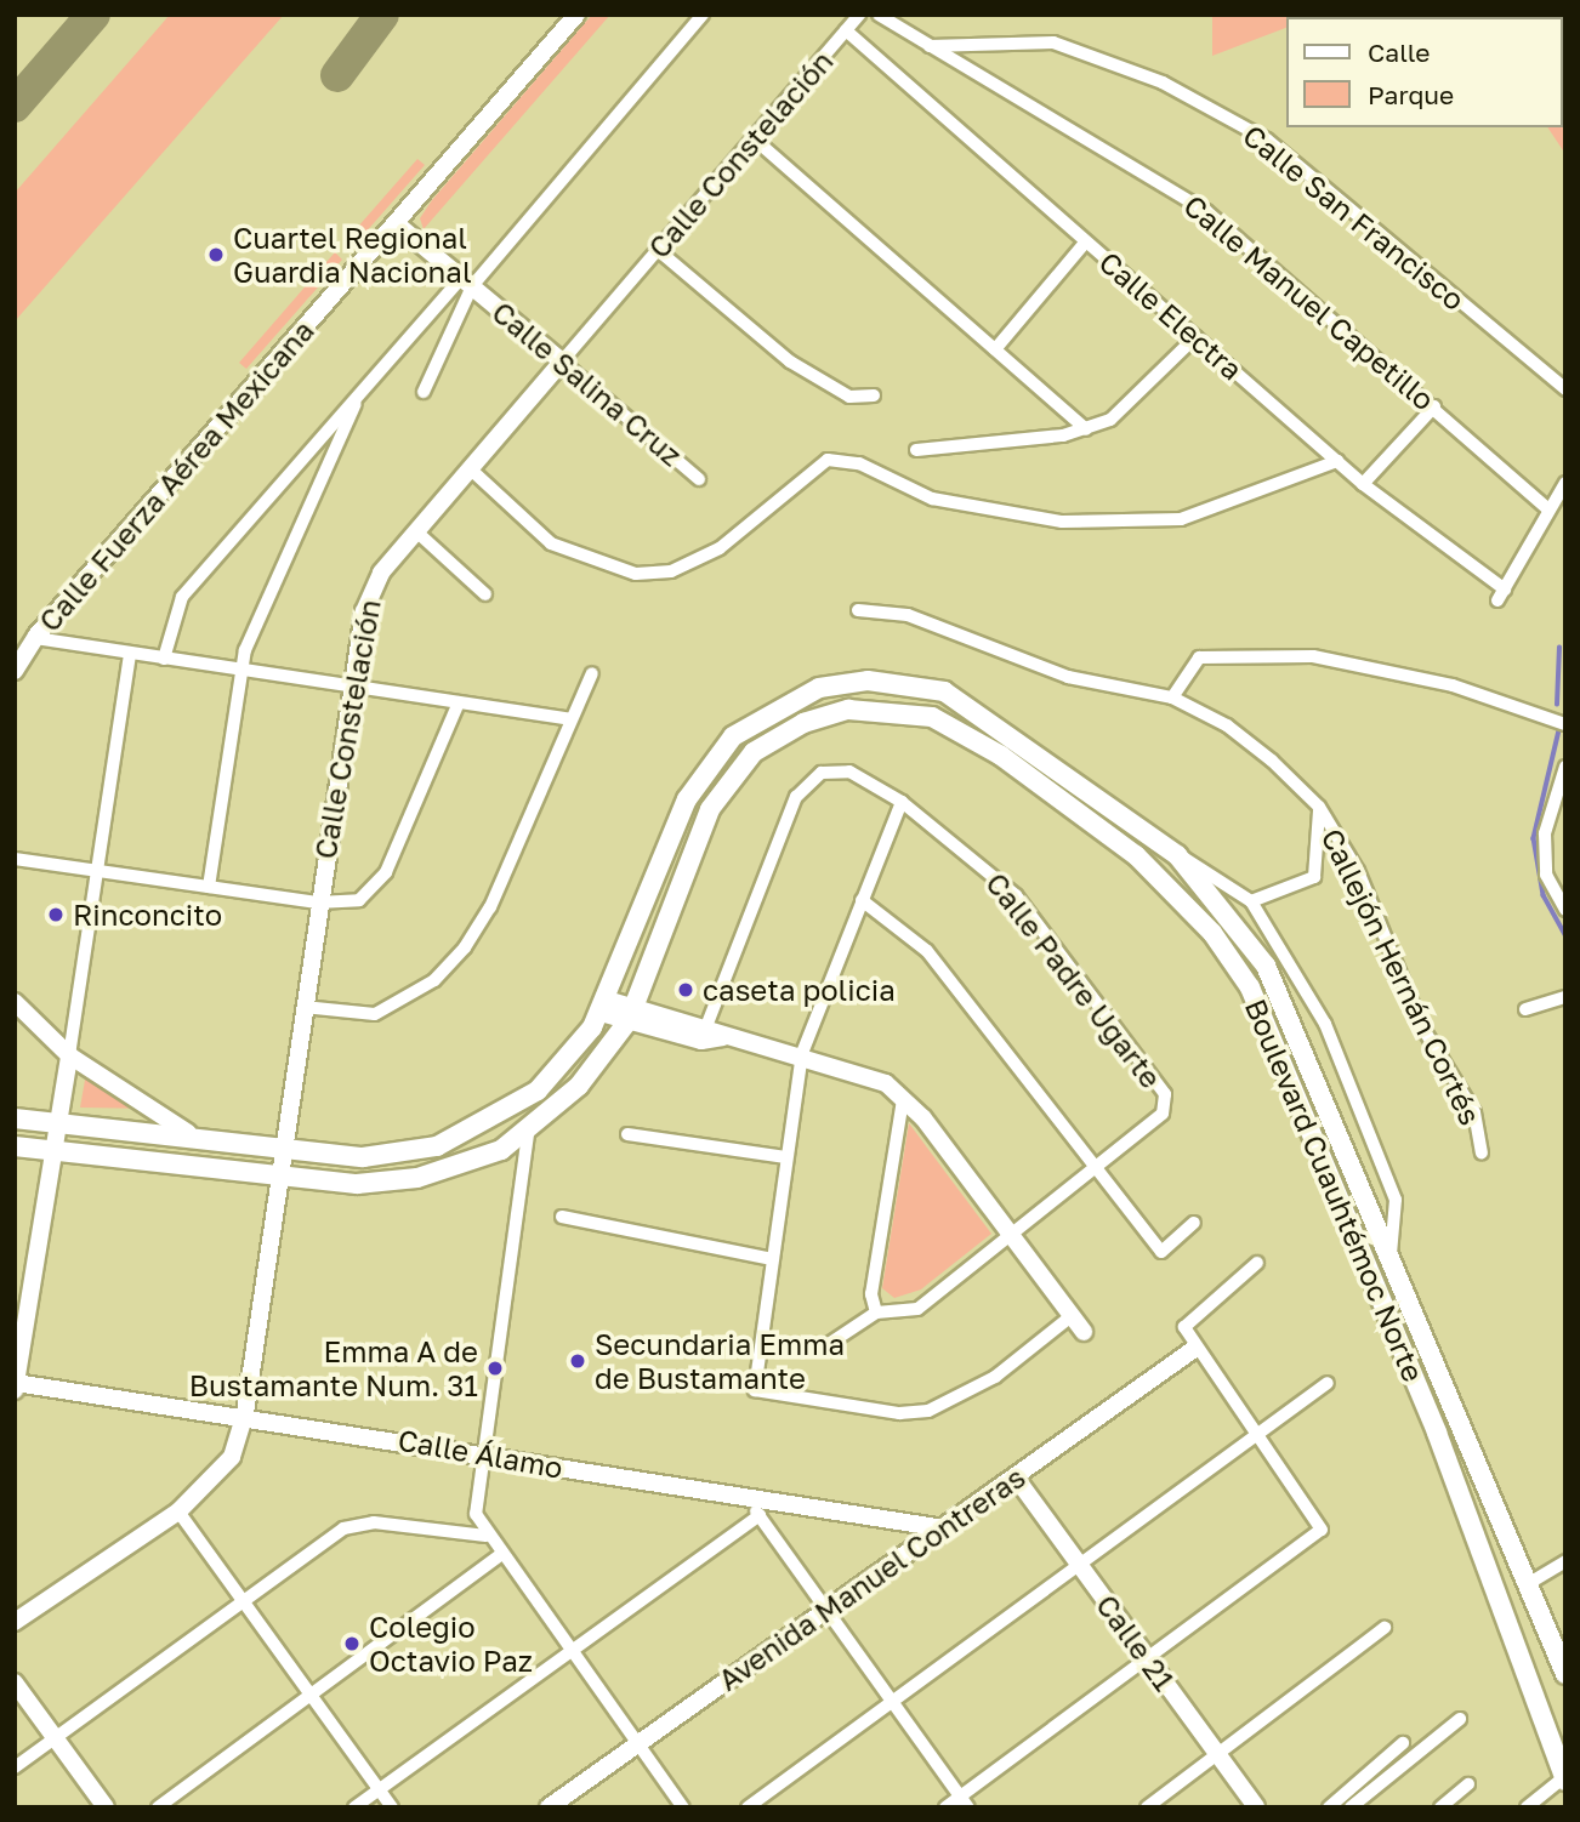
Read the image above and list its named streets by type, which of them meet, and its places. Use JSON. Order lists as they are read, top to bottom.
{
  "streets": {
    "main road": ["Boulevard Cuauhtémoc Norte"],
    "street": [
      "Calle Constelación",
      "Calle San Francisco",
      "Calle Manuel Capetillo",
      "Calle Electra",
      "Calle Salina Cruz",
      "Calle Fuerza Aérea Mexicana",
      "Callejón Hernán Cortés",
      "Calle Padre Ugarte",
      "Calle Álamo",
      "Avenida Manuel Contreras",
      "Calle 21"
    ]
  },
  "crossings": [
    ["Calle Constelación", "Calle Electra"],
    ["Calle Constelación", "Calle Salina Cruz"],
    ["Calle Constelación", "Boulevard Cuauhtémoc Norte"],
    ["Calle Constelación", "Calle Álamo"],
    ["Calle San Francisco", "Calle Manuel Capetillo"],
    ["Calle Manuel Capetillo", "Calle Electra"],
    ["Calle Salina Cruz", "Calle Fuerza Aérea Mexicana"],
    ["Calle Álamo", "Avenida Manuel Contreras"],
    ["Avenida Manuel Contreras", "Calle 21"]
  ],
  "places": [
    "Cuartel Regional Guardia Nacional",
    "Rinconcito",
    "caseta policia",
    "Secundaria Emma de Bustamante",
    "Emma A de Bustamante Num. 31",
    "Colegio Octavio Paz"
  ],
  "legend": ["Calle", "Parque"]
}
